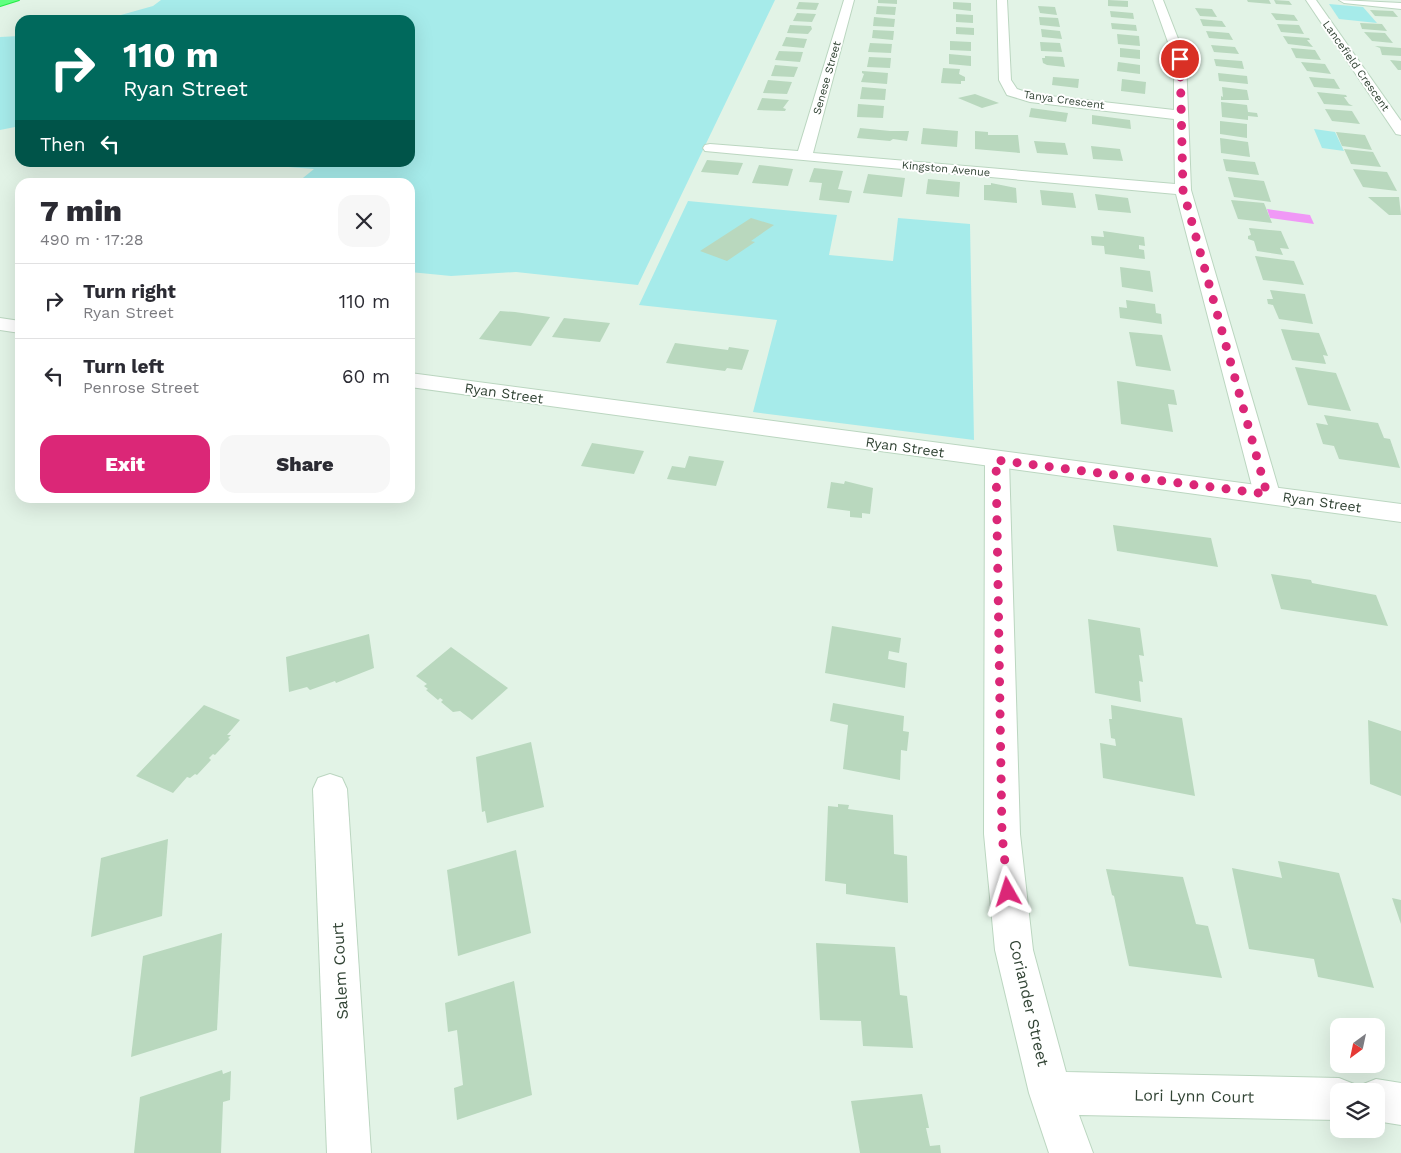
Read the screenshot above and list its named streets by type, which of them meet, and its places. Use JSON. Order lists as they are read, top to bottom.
{
  "streets": {
    "street": [
      "Lancefield Crescent",
      "Senese Street",
      "Tanya Crescent",
      "Kingston Avenue",
      "Ryan Street",
      "Salem Court",
      "Coriander Street",
      "Lori Lynn Court"
    ]
  },
  "crossings": [
    ["Senese Street", "Kingston Avenue"],
    ["Ryan Street", "Coriander Street"],
    ["Coriander Street", "Lori Lynn Court"]
  ],
  "north": "bottom left",
  "page": {
    "turn": ["110 m", "Ryan Street"],
    "then": "Then",
    "heading": ["7 min", "490 m · 17:28"],
    "list": [
      {
        "name": "Turn right",
        "note": "Ryan Street",
        "value": "110 m"
      },
      {
        "name": "Turn left",
        "note": "Penrose Street",
        "value": "60 m"
      }
    ],
    "buttons": ["Exit", "Share"]
  }
}
